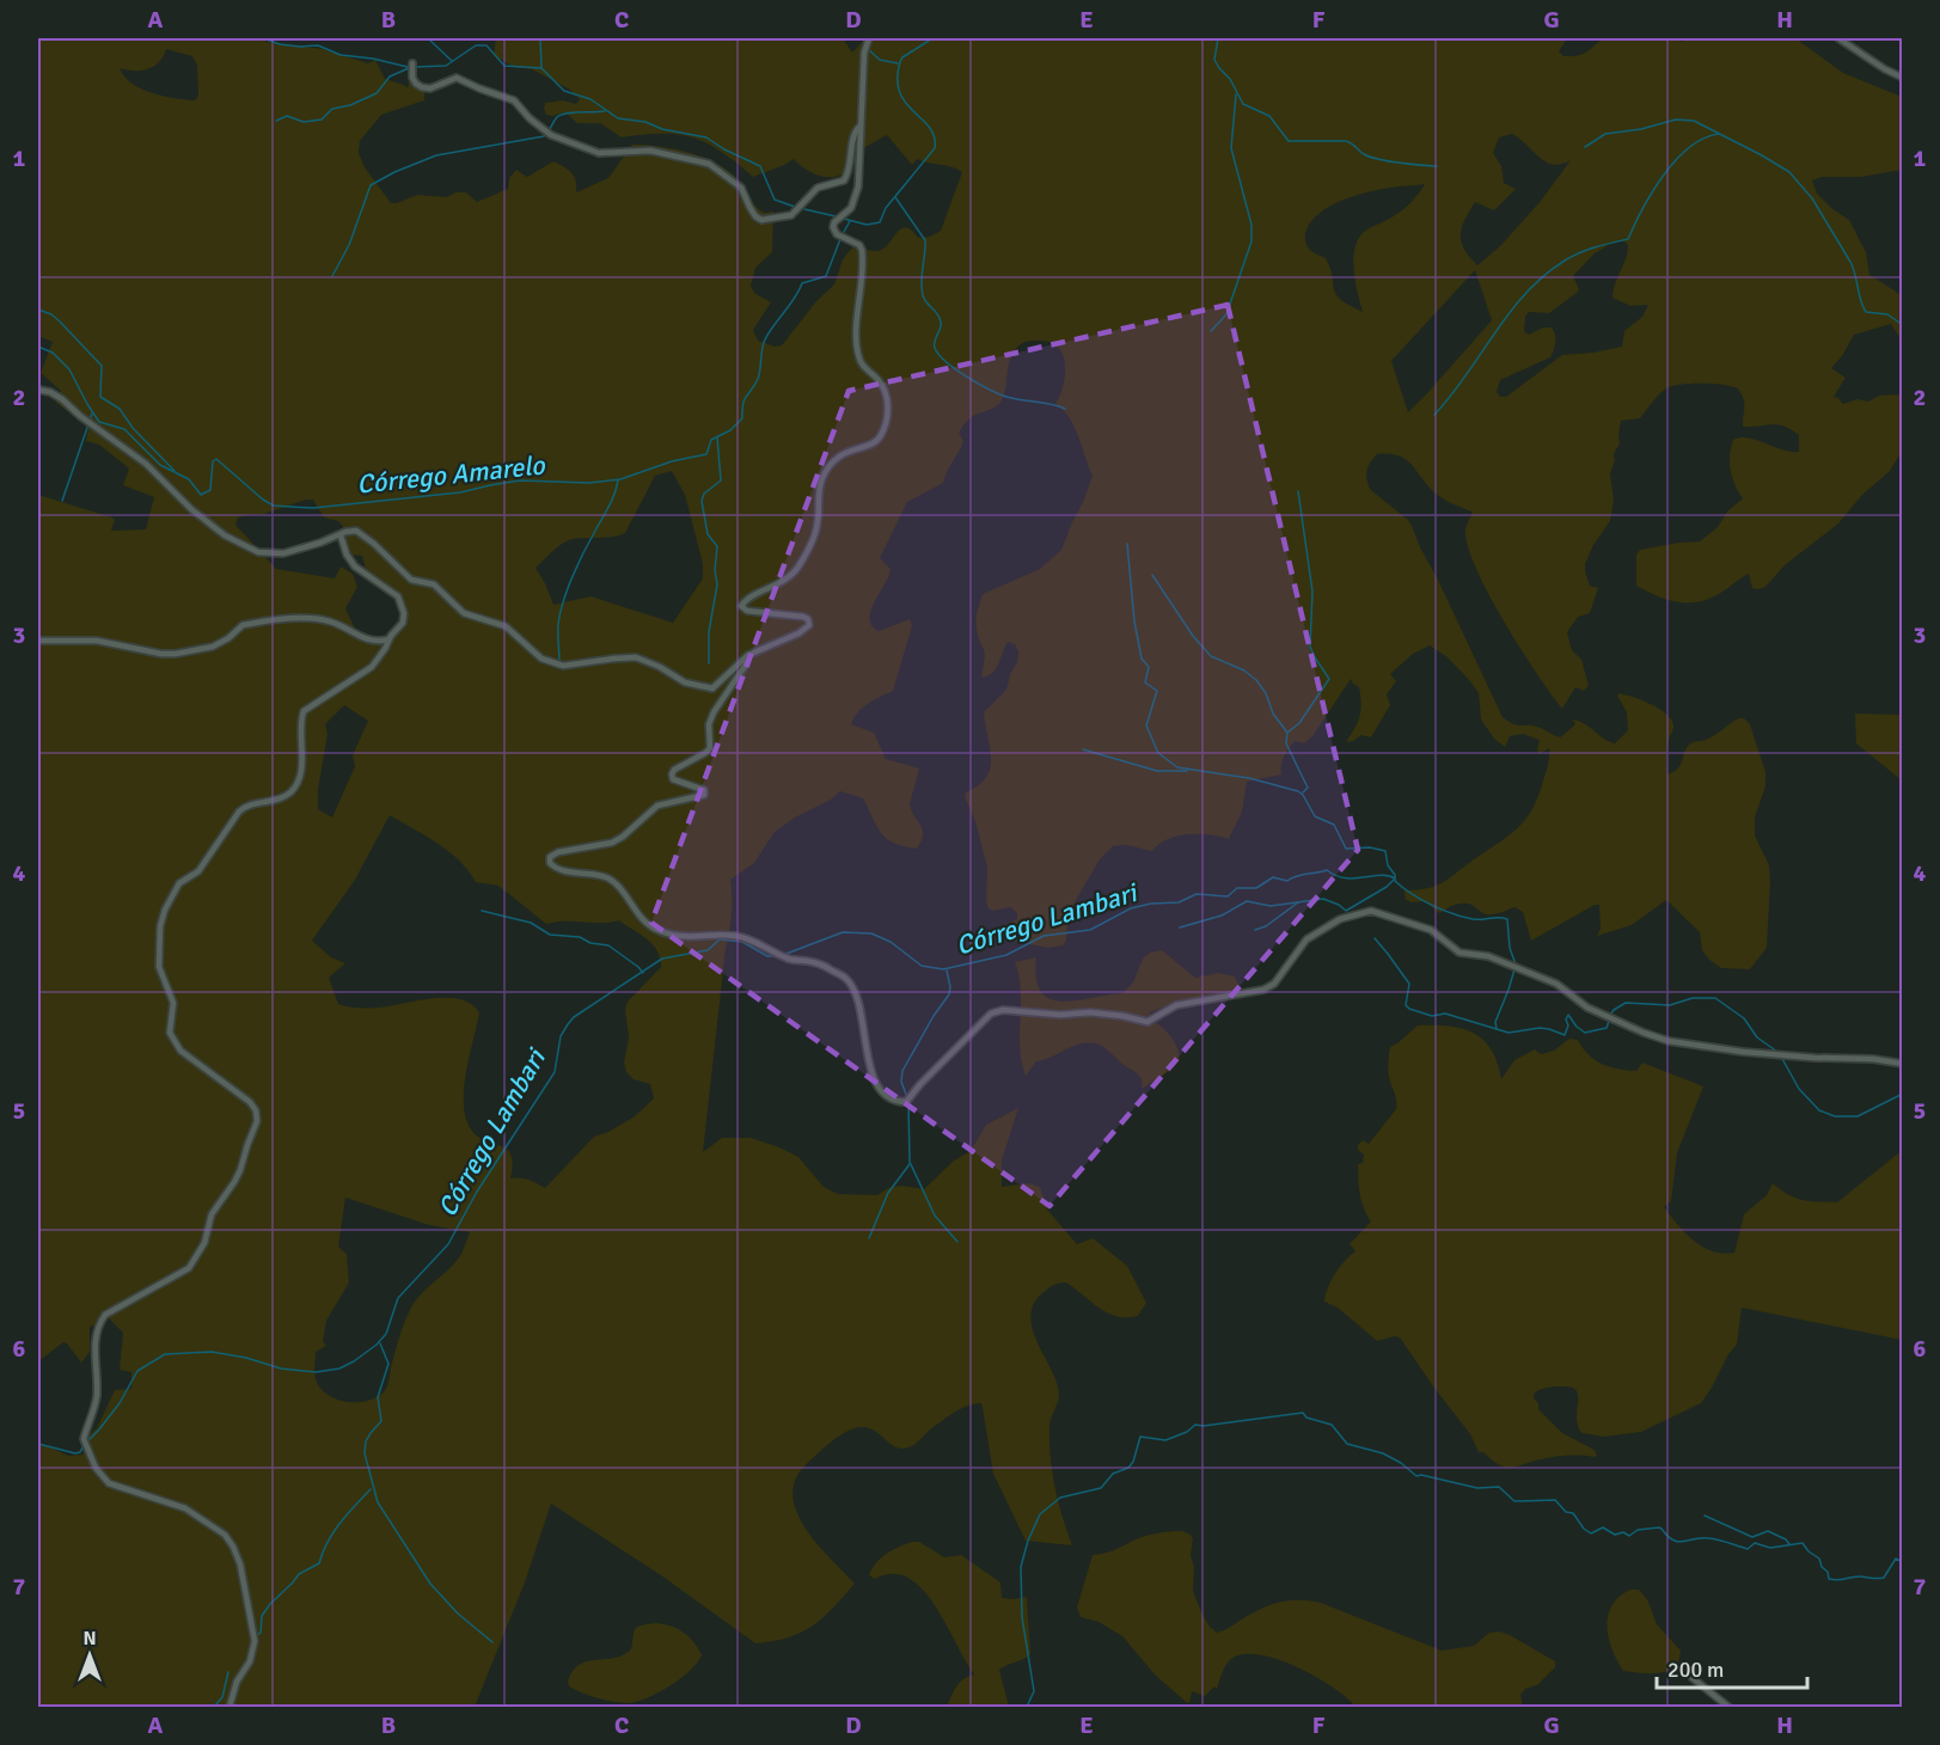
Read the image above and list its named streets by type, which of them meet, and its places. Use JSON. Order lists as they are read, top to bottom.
{
  "water": ["Córrego Amarelo", "Córrego Lambari"],
  "scale_bar": "200 m",
  "north": "top",
  "grid": {
    "columns": [
      "A",
      "B",
      "C",
      "D",
      "E",
      "F",
      "G",
      "H"
    ],
    "rows": [
      "1",
      "2",
      "3",
      "4",
      "5",
      "6",
      "7"
    ]
  }
}
